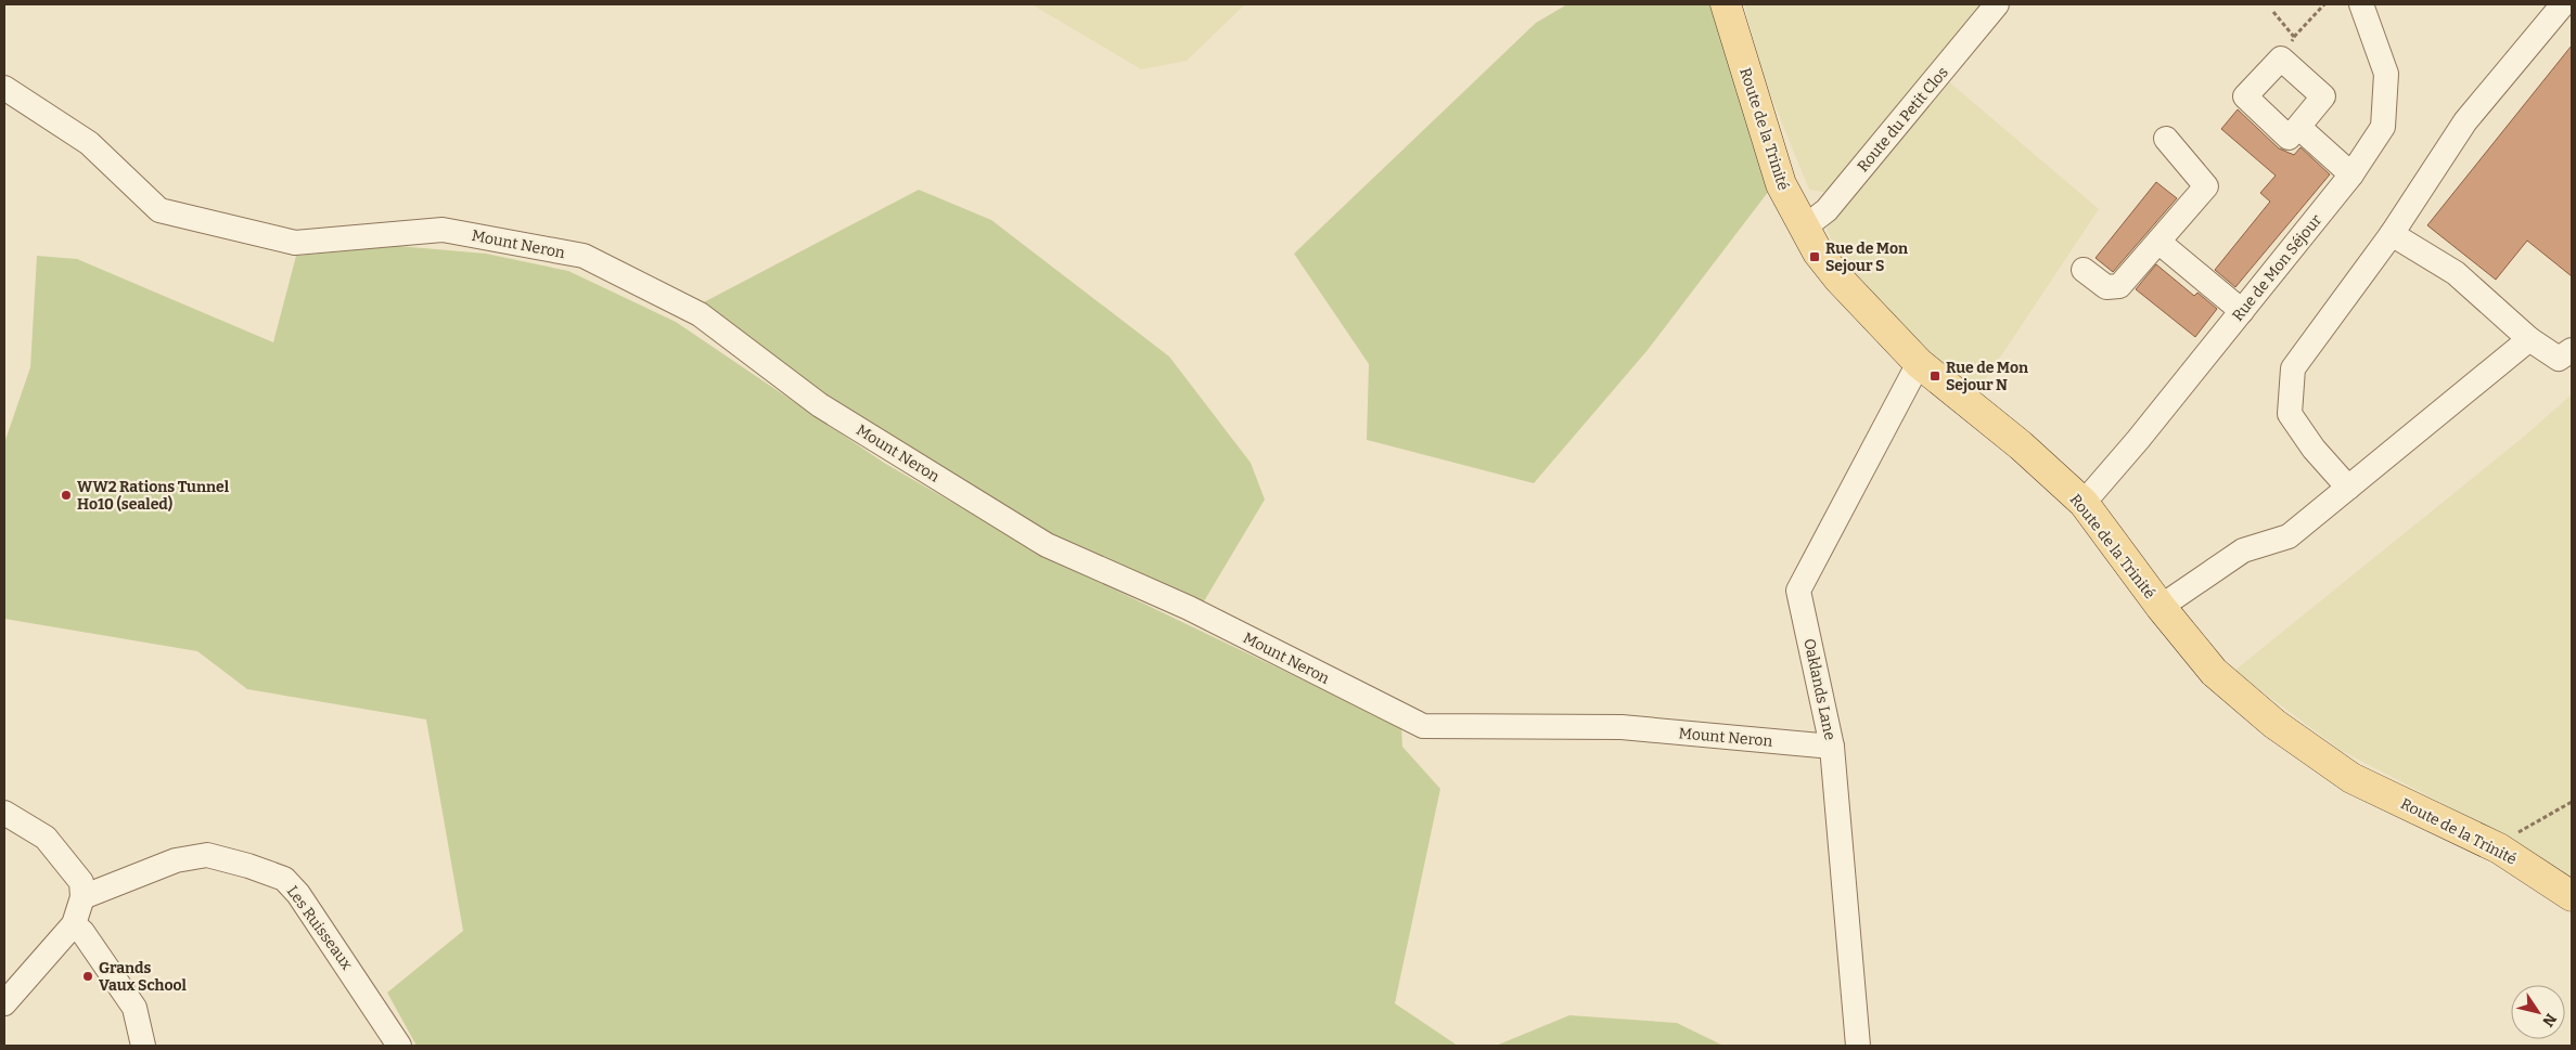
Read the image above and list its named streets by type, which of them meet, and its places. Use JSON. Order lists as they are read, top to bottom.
{
  "streets": {
    "main road": ["Route de la Trinité"],
    "street": [
      "Route du Petit Clos",
      "Mount Neron",
      "Rue de Mon Séjour",
      "Oaklands Lane",
      "Les Ruisseaux"
    ]
  },
  "crossings": [
    ["Route du Petit Clos", "Route de la Trinité"],
    ["Route de la Trinité", "Rue de Mon Séjour"],
    ["Route de la Trinité", "Oaklands Lane"],
    ["Mount Neron", "Oaklands Lane"]
  ],
  "places": {
    "transit": ["Rue de Mon Sejour S", "Rue de Mon Sejour N"],
    "other": ["WW2 Rations Tunnel Ho10 (sealed)", "Grands Vaux School"]
  },
  "north": "bottom right"
}
